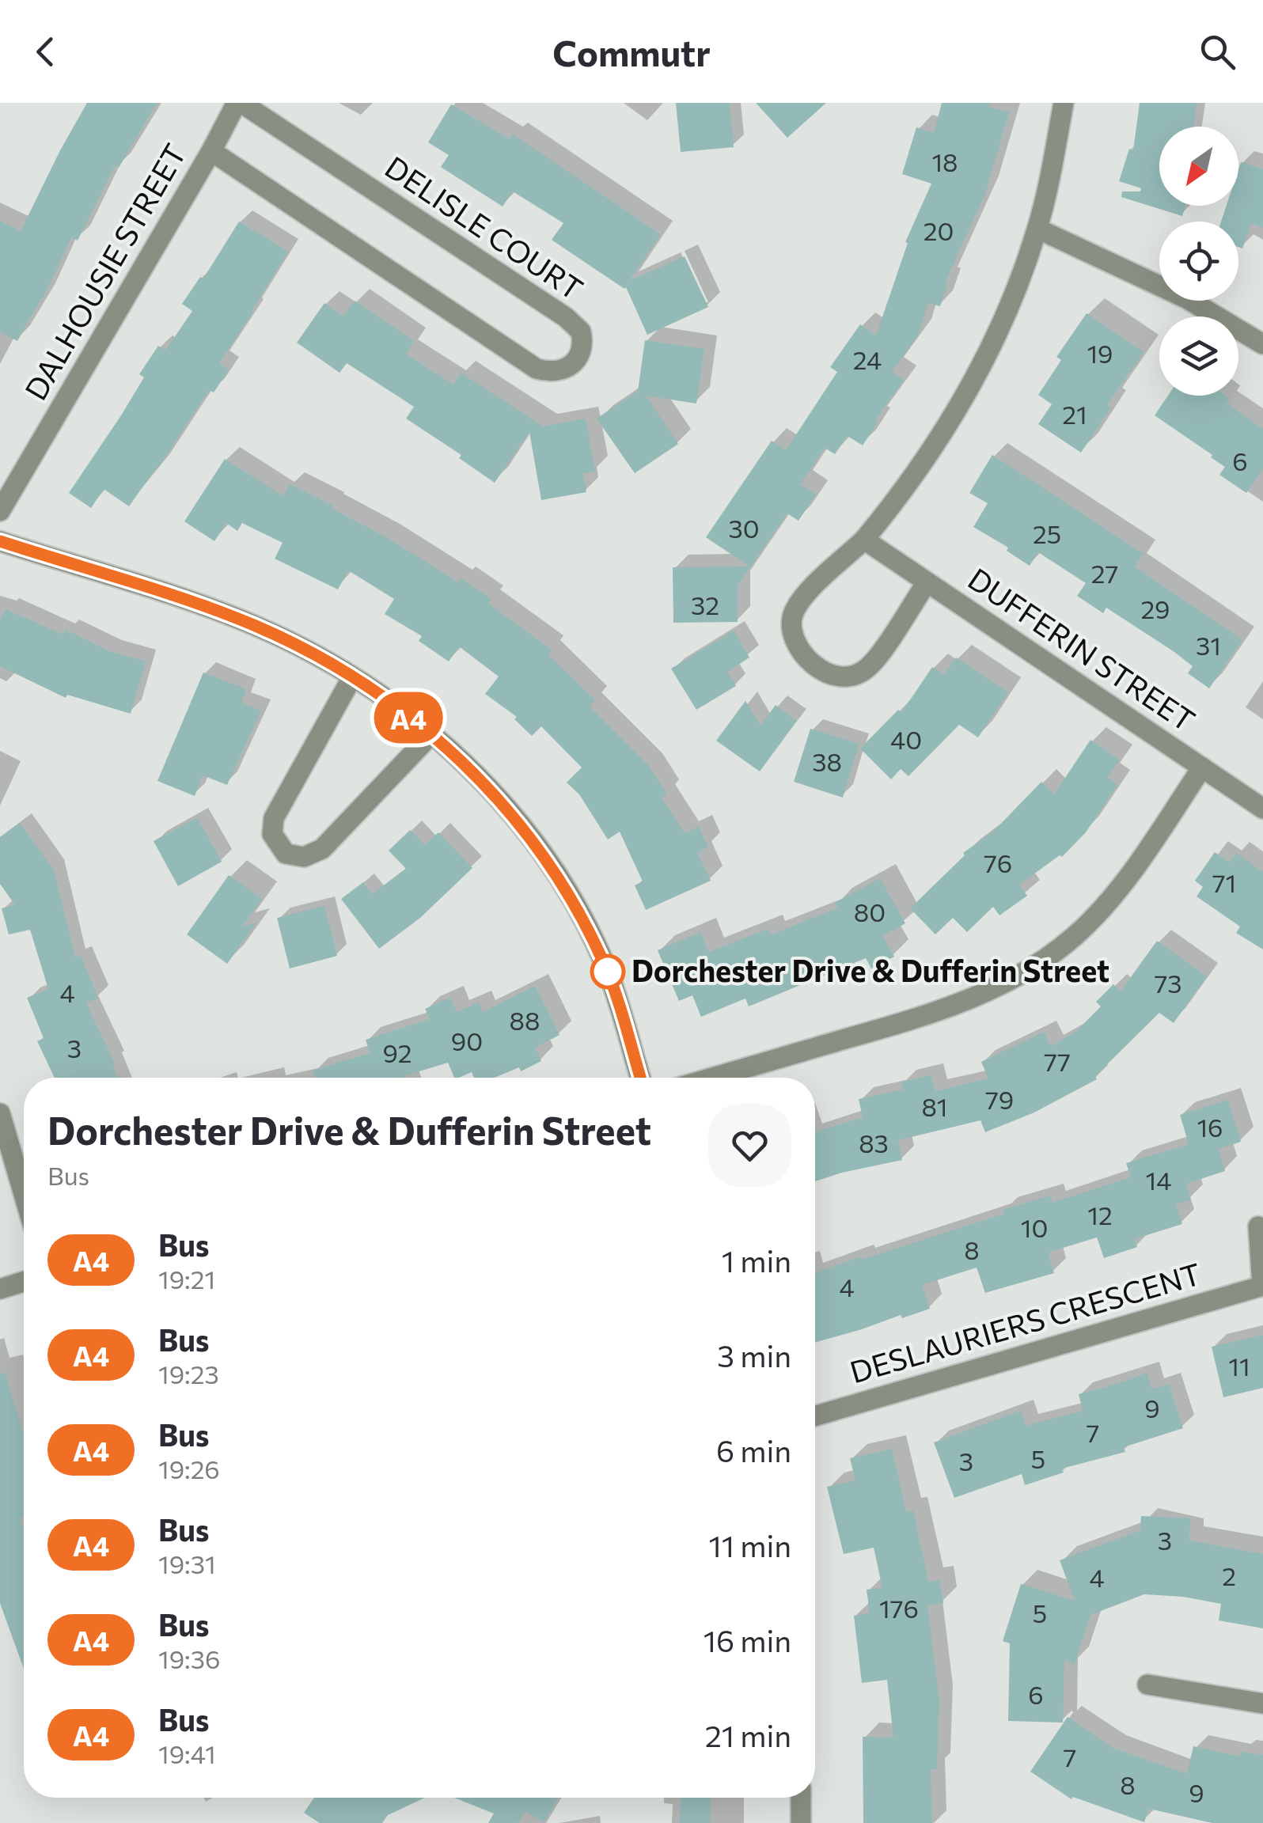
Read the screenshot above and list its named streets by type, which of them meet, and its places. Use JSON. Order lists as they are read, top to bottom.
{
  "streets": {
    "street": [
      "DELISLE COURT",
      "DALHOUSIE STREET",
      "DUFFERIN STREET",
      "DESLAURIERS CRESCENT"
    ]
  },
  "crossings": [
    ["DELISLE COURT", "DALHOUSIE STREET"]
  ],
  "places": ["Dorchester Drive & Dufferin Street"],
  "lines": ["bus line A4"],
  "house_numbers": [
    "18",
    "20",
    "19",
    "24",
    "21",
    "6",
    "30",
    "25",
    "27",
    "32",
    "29",
    "31",
    "40",
    "38",
    "76",
    "71",
    "80",
    "73",
    "4",
    "88",
    "90",
    "3",
    "92",
    "77",
    "79",
    "81",
    "16",
    "83",
    "14",
    "12",
    "10",
    "8",
    "4",
    "11",
    "9",
    "7",
    "5",
    "3",
    "3",
    "2",
    "4",
    "176",
    "5",
    "6",
    "7",
    "8",
    "9"
  ],
  "north": "bottom left",
  "page": {
    "header": "Commutr",
    "on_map": "A4",
    "heading": ["Dorchester Drive & Dufferin Street", "Bus"],
    "list": [
      {
        "mark": "A4",
        "name": "Bus",
        "note": "19:21",
        "value": "1 min"
      },
      {
        "mark": "A4",
        "name": "Bus",
        "note": "19:23",
        "value": "3 min"
      },
      {
        "mark": "A4",
        "name": "Bus",
        "note": "19:26",
        "value": "6 min"
      },
      {
        "mark": "A4",
        "name": "Bus",
        "note": "19:31",
        "value": "11 min"
      },
      {
        "mark": "A4",
        "name": "Bus",
        "note": "19:36",
        "value": "16 min"
      },
      {
        "mark": "A4",
        "name": "Bus",
        "note": "19:41",
        "value": "21 min"
      }
    ]
  }
}
